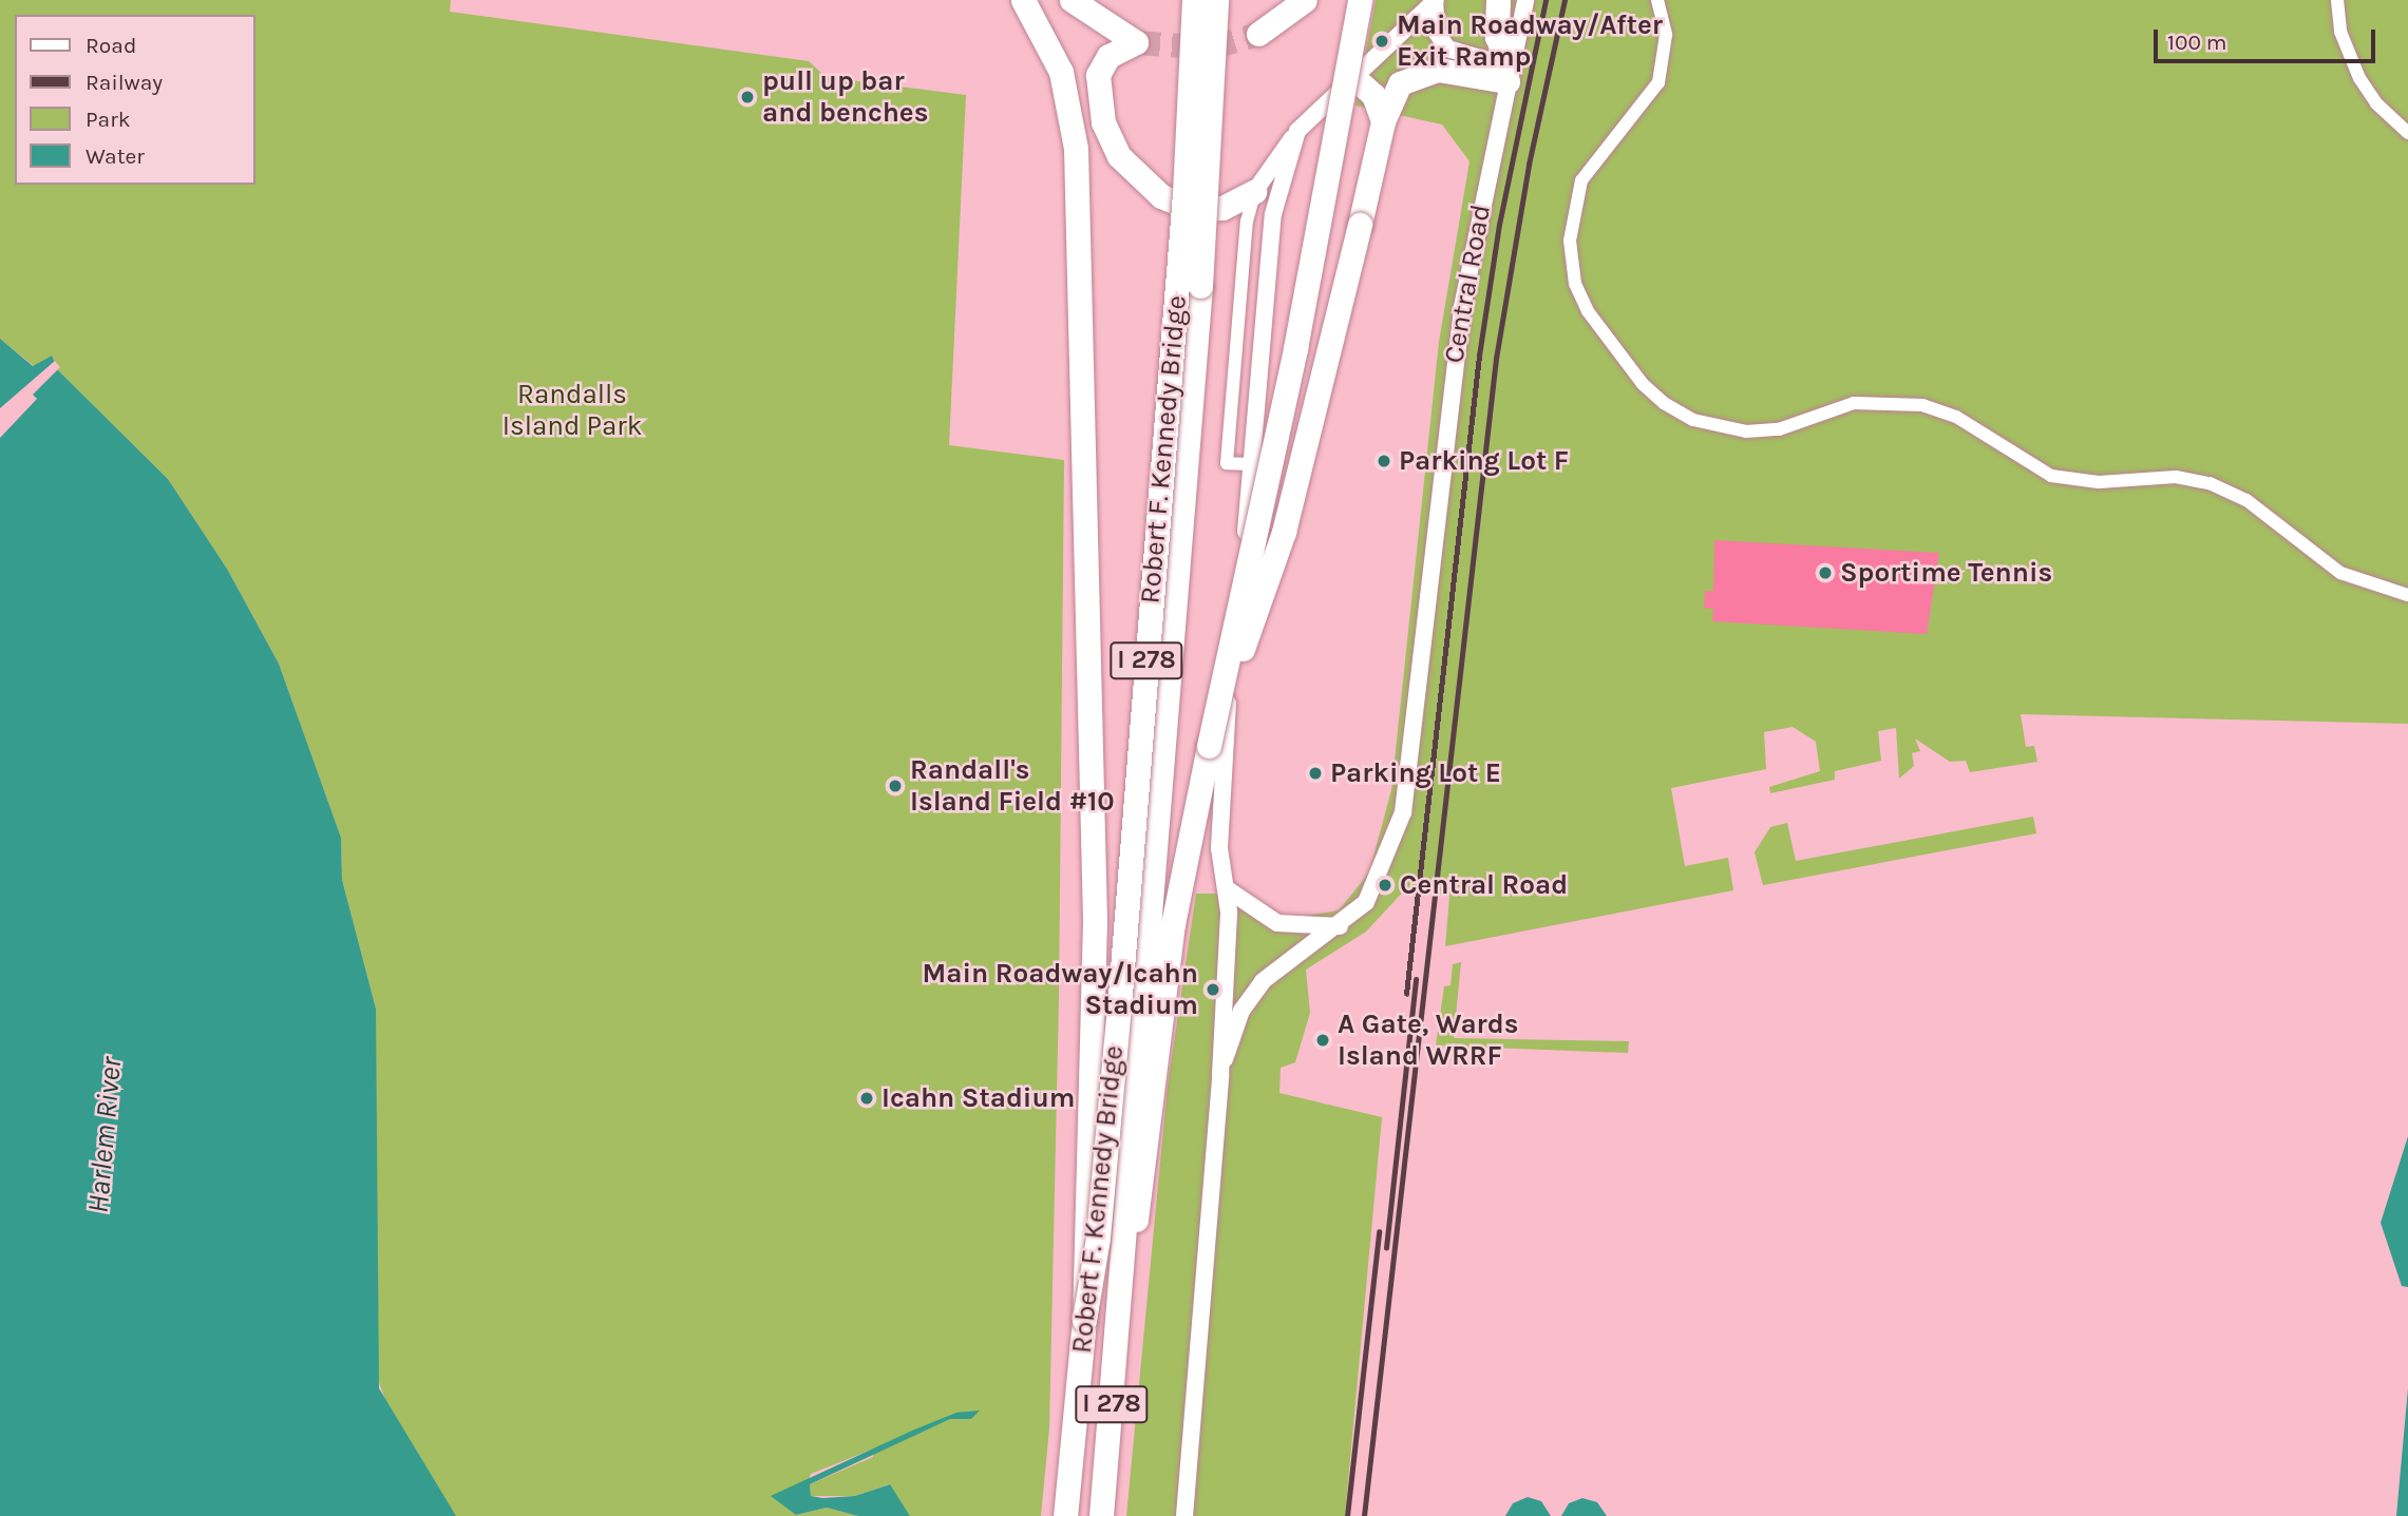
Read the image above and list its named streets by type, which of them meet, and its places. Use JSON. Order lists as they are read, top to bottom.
{
  "streets": {
    "highway": ["Robert F. Kennedy Bridge", "I 278"],
    "street": ["Central Road"]
  },
  "water": ["Harlem River"],
  "parks": ["Randalls Island Park"],
  "places": [
    "Main Roadway/After Exit Ramp",
    "pull up bar and benches",
    "Parking Lot F",
    "Sportime Tennis",
    "Parking Lot E",
    "Randall's Island Field #10",
    "Central Road",
    "Main Roadway/Icahn Stadium",
    "A Gate, Wards Island WRRF",
    "Icahn Stadium"
  ],
  "legend": [
    "Road",
    "Railway",
    "Park",
    "Water"
  ],
  "scale_bar": "100 m"
}
